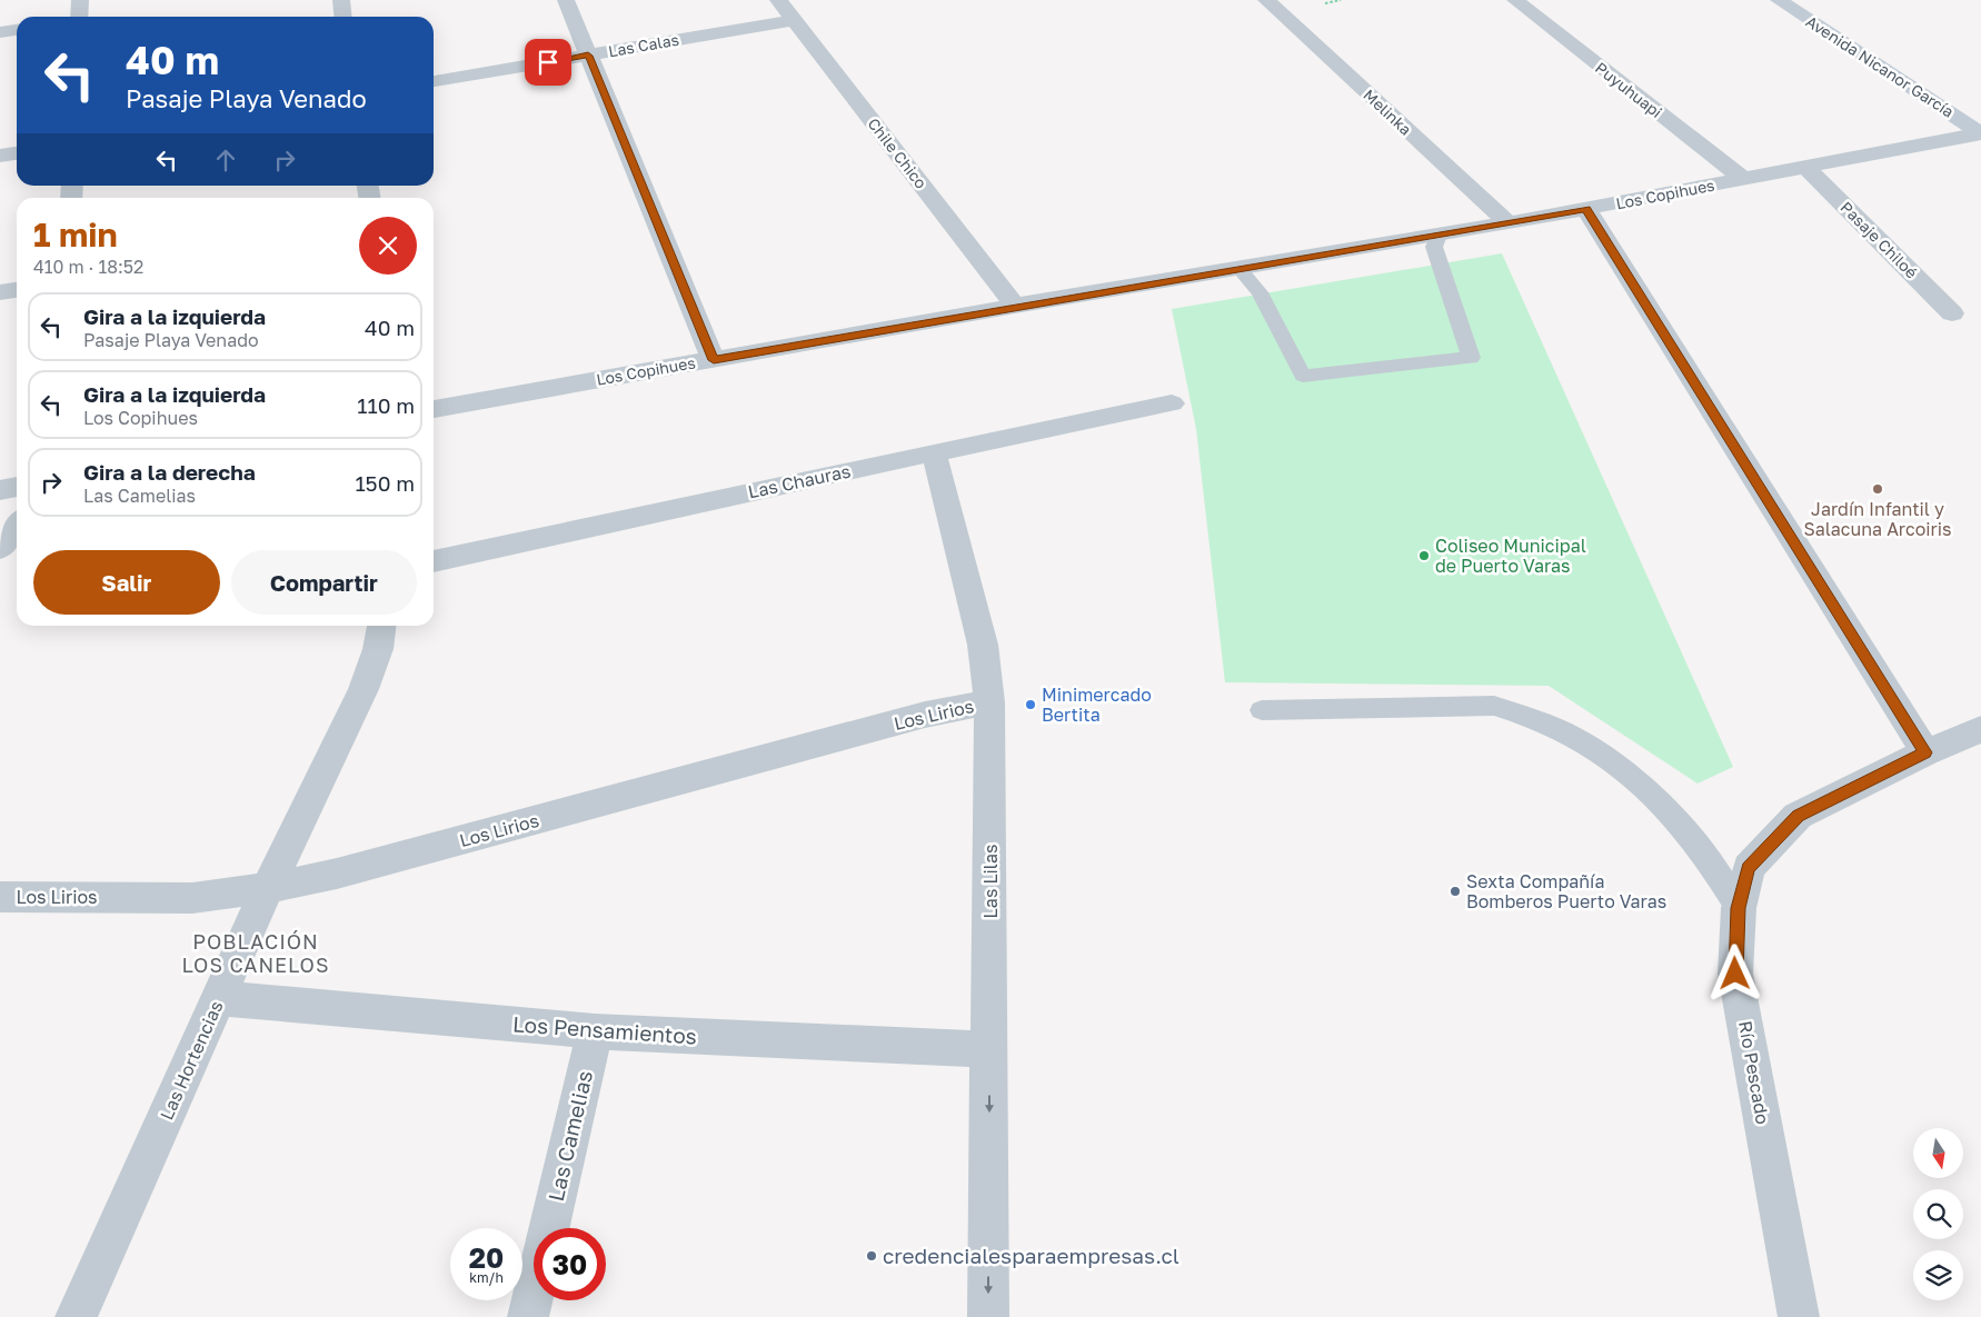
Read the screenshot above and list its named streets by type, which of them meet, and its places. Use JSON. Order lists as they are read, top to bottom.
{
  "streets": {
    "street": [
      "Las Calas",
      "Avenida Nicanor García",
      "Puyuhuapi",
      "Melinka",
      "Chile Chico",
      "Los Copihues",
      "Pasaje Chiloé",
      "Las Chauras",
      "Los Lirios",
      "Las Lilas",
      "Los Pensamientos",
      "Las Hortencias",
      "Río Pescado",
      "Las Camelias"
    ]
  },
  "crossings": [
    ["Las Calas", "Chile Chico"],
    ["Avenida Nicanor García", "Los Copihues"],
    ["Puyuhuapi", "Los Copihues"],
    ["Melinka", "Los Copihues"],
    ["Chile Chico", "Los Copihues"],
    ["Los Copihues", "Pasaje Chiloé"],
    ["Las Chauras", "Las Lilas"],
    ["Los Lirios", "Las Lilas"],
    ["Los Lirios", "Las Hortencias"],
    ["Las Lilas", "Los Pensamientos"],
    ["Los Pensamientos", "Las Hortencias"],
    ["Los Pensamientos", "Las Camelias"]
  ],
  "districts": ["POBLACIÓN LOS CANELOS"],
  "places": [
    "Jardín Infantil y Salacuna Arcoiris",
    "Coliseo Municipal de Puerto Varas",
    "Minimercado Bertita",
    "Sexta Compañía Bomberos Puerto Varas",
    "credencialesparaempresas.cl"
  ],
  "north": "bottom",
  "page": {
    "turn": ["40 m", "Pasaje Playa Venado"],
    "heading": ["1 min", "410 m · 18:52"],
    "list": [
      {
        "name": "Gira a la izquierda",
        "note": "Pasaje Playa Venado",
        "value": "40 m"
      },
      {
        "name": "Gira a la izquierda",
        "note": "Los Copihues",
        "value": "110 m"
      },
      {
        "name": "Gira a la derecha",
        "note": "Las Camelias",
        "value": "150 m"
      }
    ],
    "buttons": ["Salir", "Compartir"],
    "speed": "20 km/h",
    "limit": "30"
  }
}
